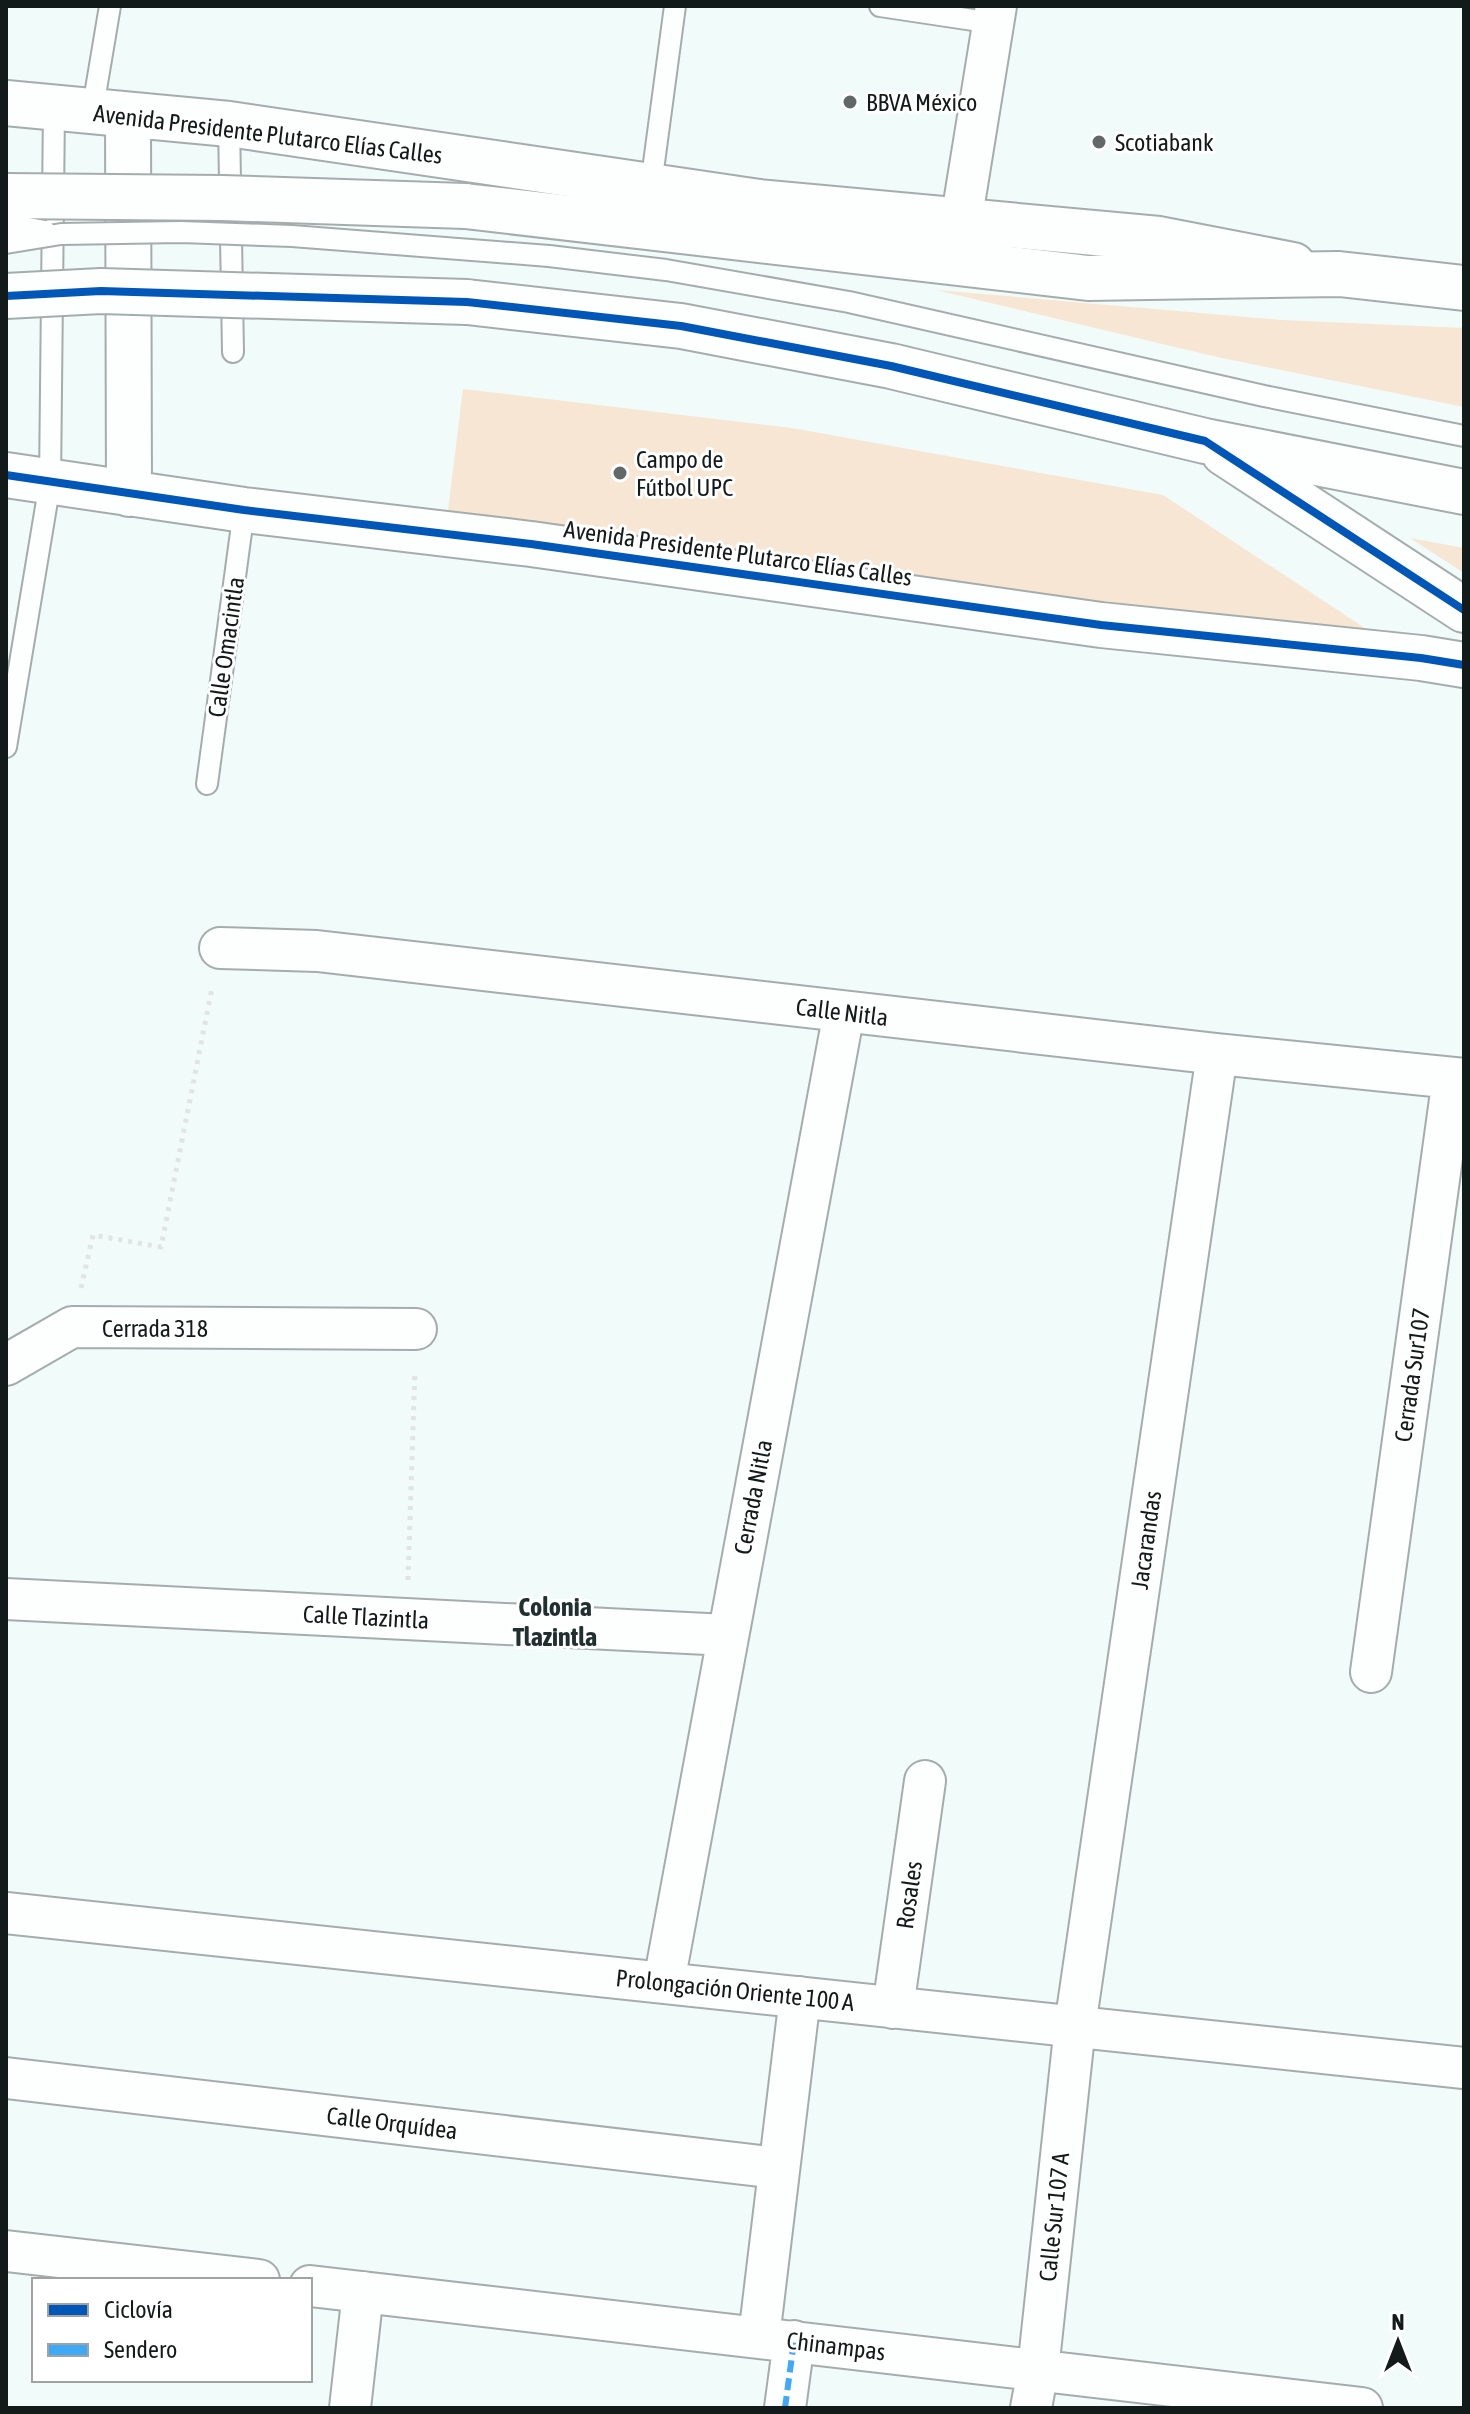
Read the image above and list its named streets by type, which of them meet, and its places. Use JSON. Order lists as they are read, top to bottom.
{
  "streets": {
    "main road": ["Avenida Presidente Plutarco Elías Calles"],
    "street": [
      "Calle Nitla",
      "Cerrada 318",
      "Cerrada Sur107",
      "Cerrada Nitla",
      "Jacarandas",
      "Calle Tlazintla",
      "Rosales",
      "Prolongación Oriente 100 A",
      "Calle Orquídea",
      "Calle Sur 107 A",
      "Chinampas"
    ],
    "lane": ["Calle Omacintla"]
  },
  "crossings": [
    ["Avenida Presidente Plutarco Elías Calles", "Calle Omacintla"],
    ["Calle Nitla", "Cerrada 318"],
    ["Calle Nitla", "Cerrada Sur107"],
    ["Calle Nitla", "Cerrada Nitla"],
    ["Calle Nitla", "Jacarandas"],
    ["Cerrada Nitla", "Calle Tlazintla"],
    ["Cerrada Nitla", "Prolongación Oriente 100 A"],
    ["Jacarandas", "Prolongación Oriente 100 A"],
    ["Jacarandas", "Calle Sur 107 A"],
    ["Rosales", "Prolongación Oriente 100 A"],
    ["Prolongación Oriente 100 A", "Calle Sur 107 A"],
    ["Calle Sur 107 A", "Chinampas"]
  ],
  "districts": ["Colonia Tlazintla"],
  "places": ["BBVA México", "Scotiabank", "Campo de Fútbol UPC"],
  "legend": ["Ciclovía", "Sendero"],
  "north": "top"
}
